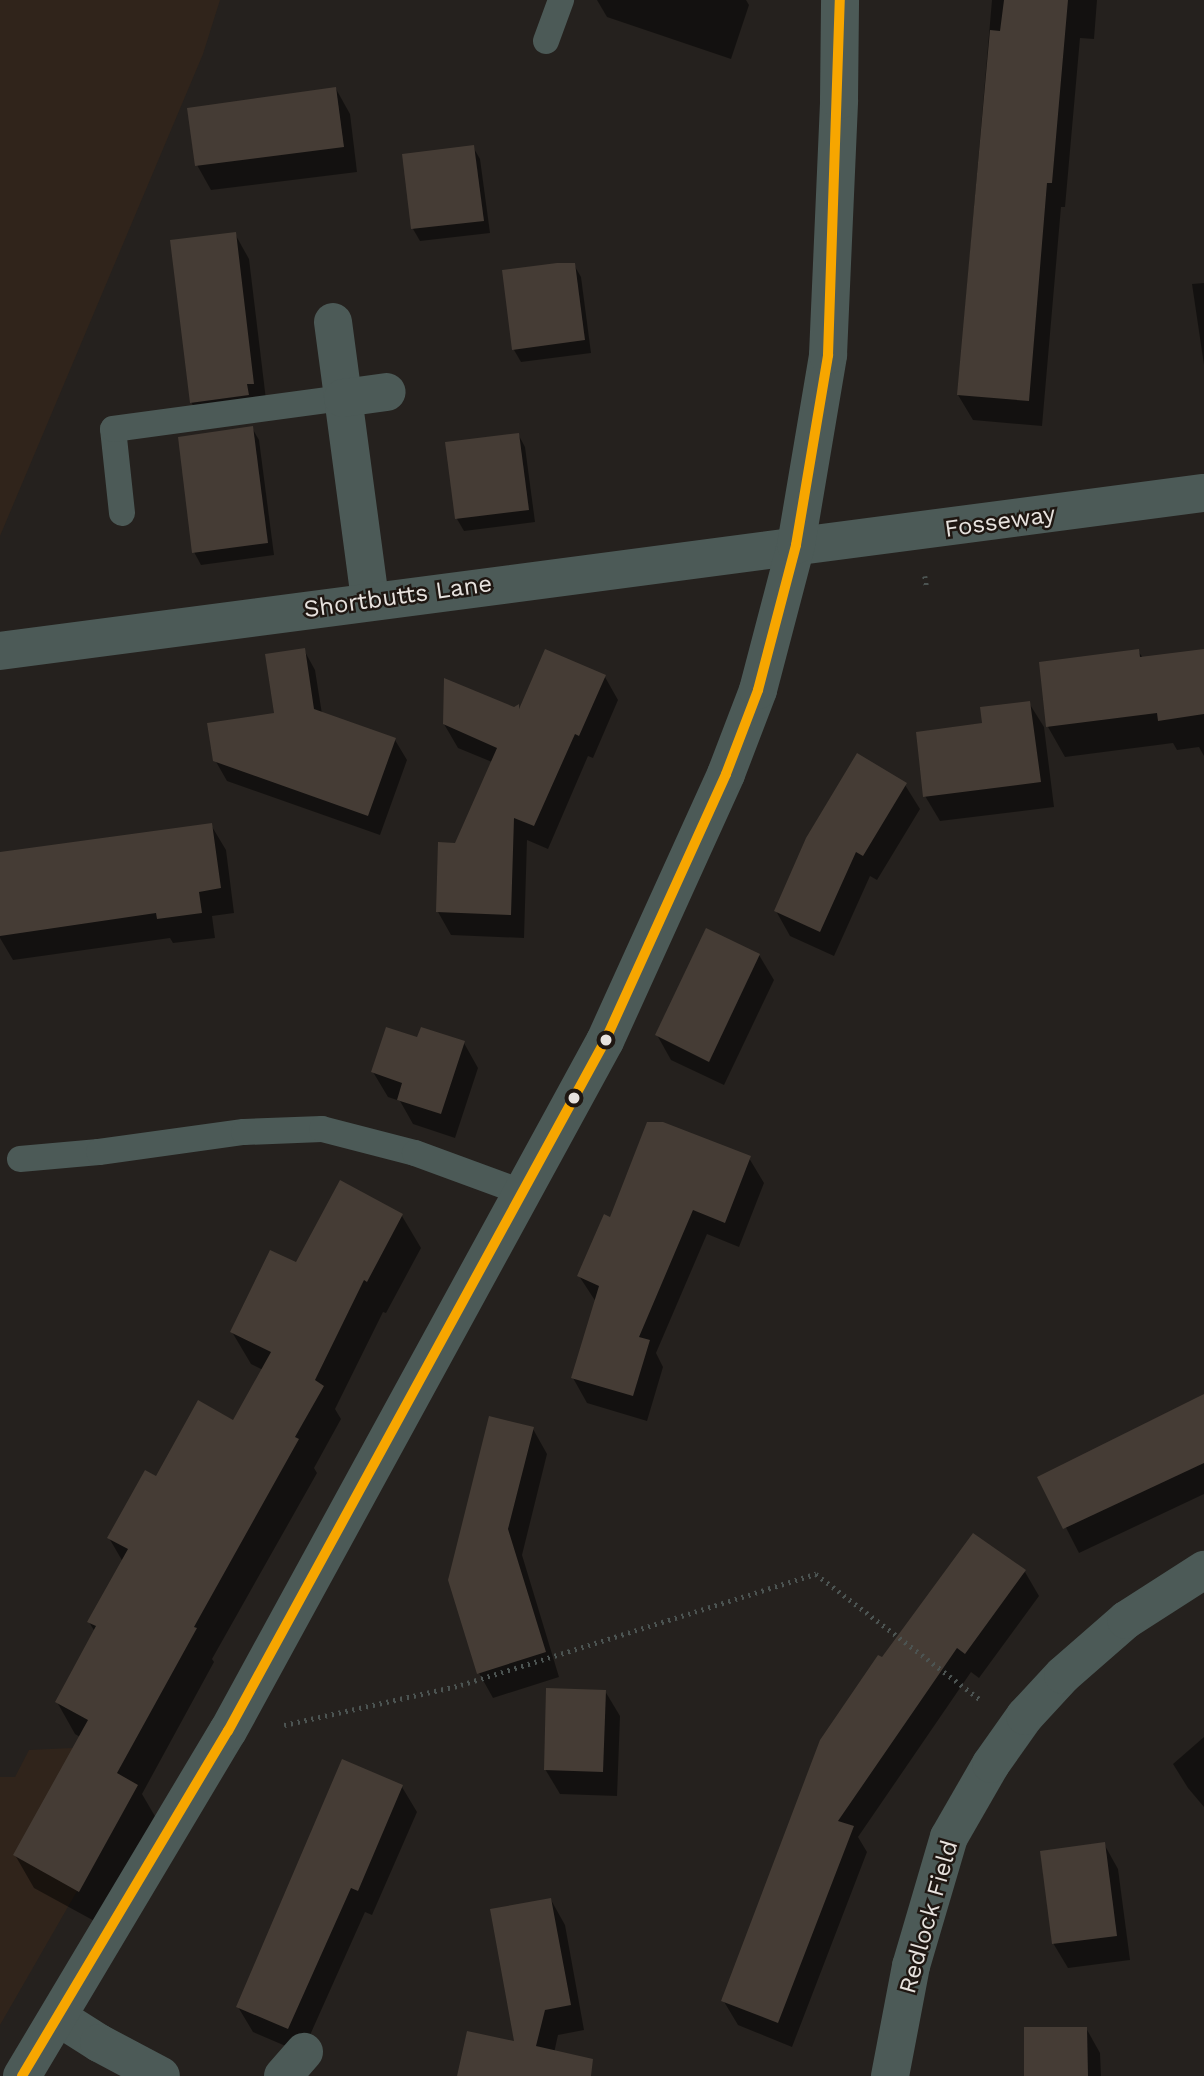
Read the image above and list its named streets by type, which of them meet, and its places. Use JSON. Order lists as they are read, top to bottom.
{
  "streets": {
    "street": ["Fosseway", "Shortbutts Lane", "Redlock Field"]
  },
  "crossings": [
    ["Fosseway", "Shortbutts Lane"]
  ]
}
